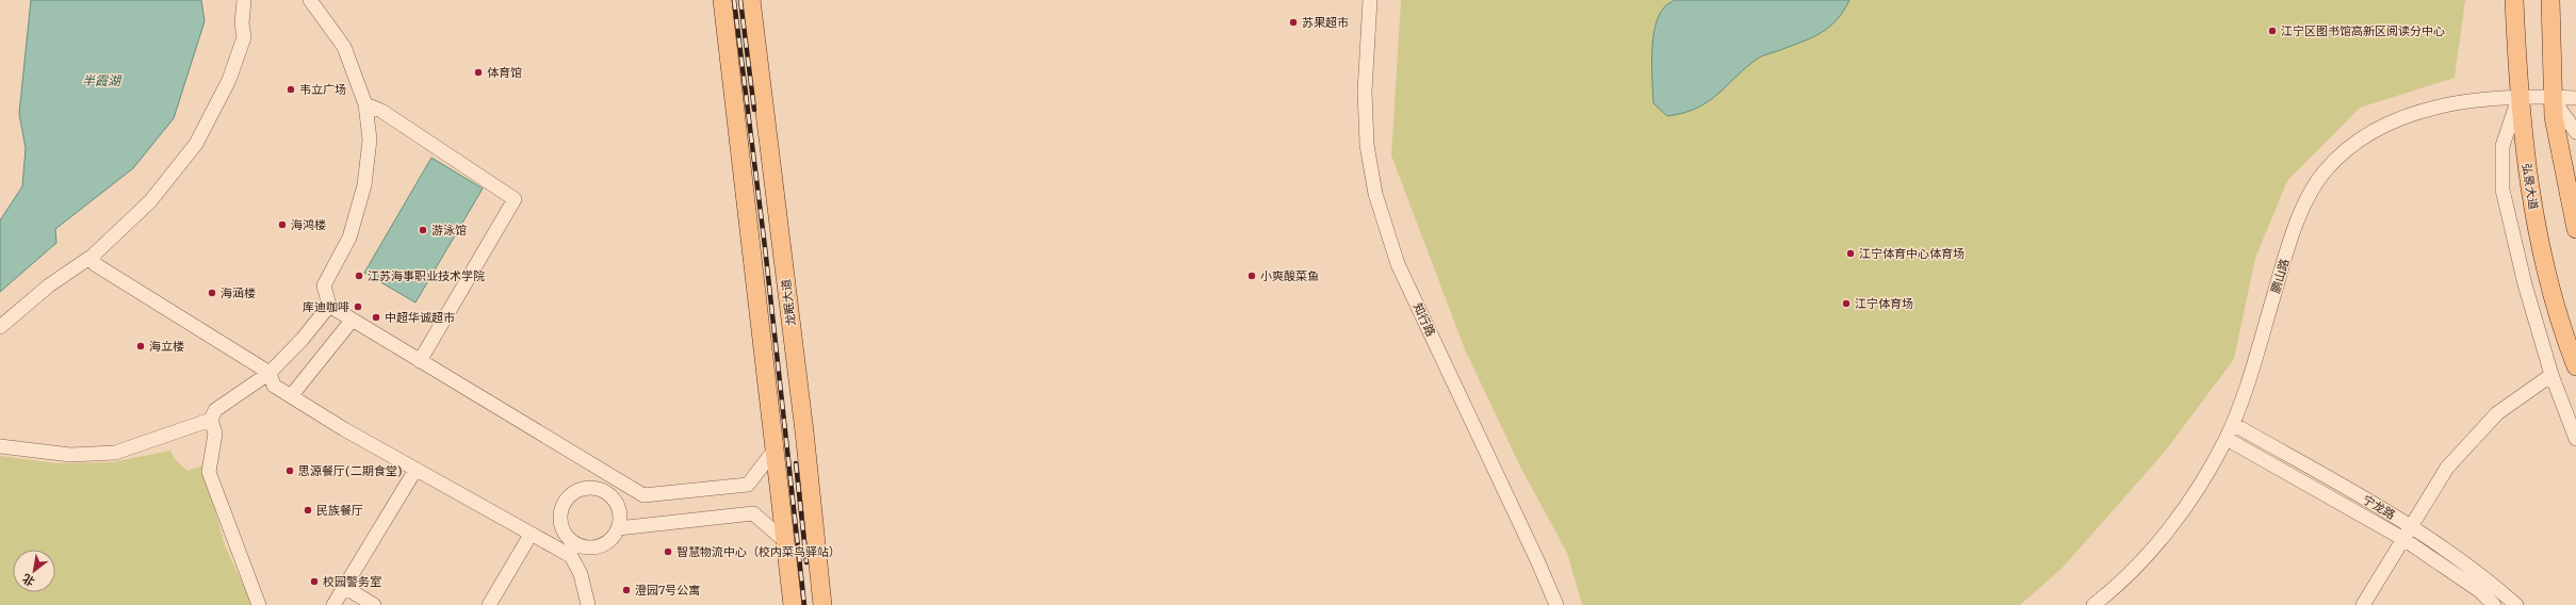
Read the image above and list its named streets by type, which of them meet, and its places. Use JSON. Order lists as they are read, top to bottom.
{
  "streets": {
    "main road": ["弘景大道", "龙眠大道"],
    "street": ["鹏山路", "知行路", "宁龙路"]
  },
  "crossings": [
    ["弘景大道", "鹏山路"],
    ["鹏山路", "宁龙路"]
  ],
  "water": ["半霞湖"],
  "places": [
    "苏果超市",
    "江宁区图书馆高新区阅读分中心",
    "体育馆",
    "韦立广场",
    "海鸿楼",
    "游泳馆",
    "江宁体育中心体育场",
    "江苏海事职业技术学院",
    "小爽酸菜鱼",
    "海涵楼",
    "江宁体育场",
    "库迪咖啡",
    "中超华诚超市",
    "海立楼",
    "思源餐厅(二期食堂)",
    "民族餐厅",
    "智慧物流中心（校内菜鸟驿站）",
    "校园警务室",
    "澄园7号公寓"
  ],
  "north": "bottom left"
}
